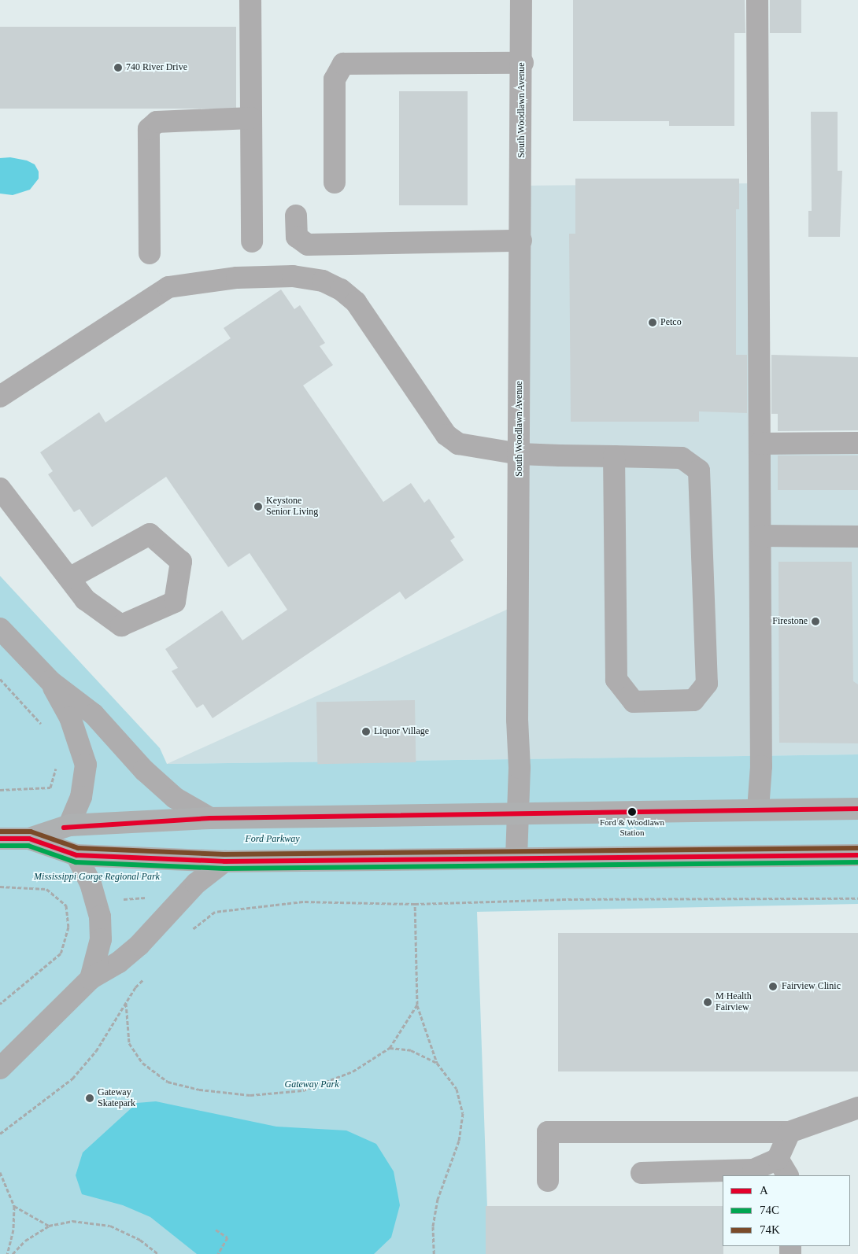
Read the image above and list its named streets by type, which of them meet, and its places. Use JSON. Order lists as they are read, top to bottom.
{
  "streets": {
    "street": ["South Woodlawn Avenue"]
  },
  "parks": ["Ford Parkway", "Mississippi Gorge Regional Park", "Gateway Park"],
  "places": [
    "740 River Drive",
    "Petco",
    "Keystone Senior Living",
    "Firestone",
    "Liquor Village",
    "Ford & Woodlawn Station",
    "Fairview Clinic",
    "M Health Fairview",
    "Gateway Skatepark"
  ],
  "lines": ["transit line A", "transit line 74K", "transit line 74C"],
  "legend": ["A", "74C", "74K"]
}
